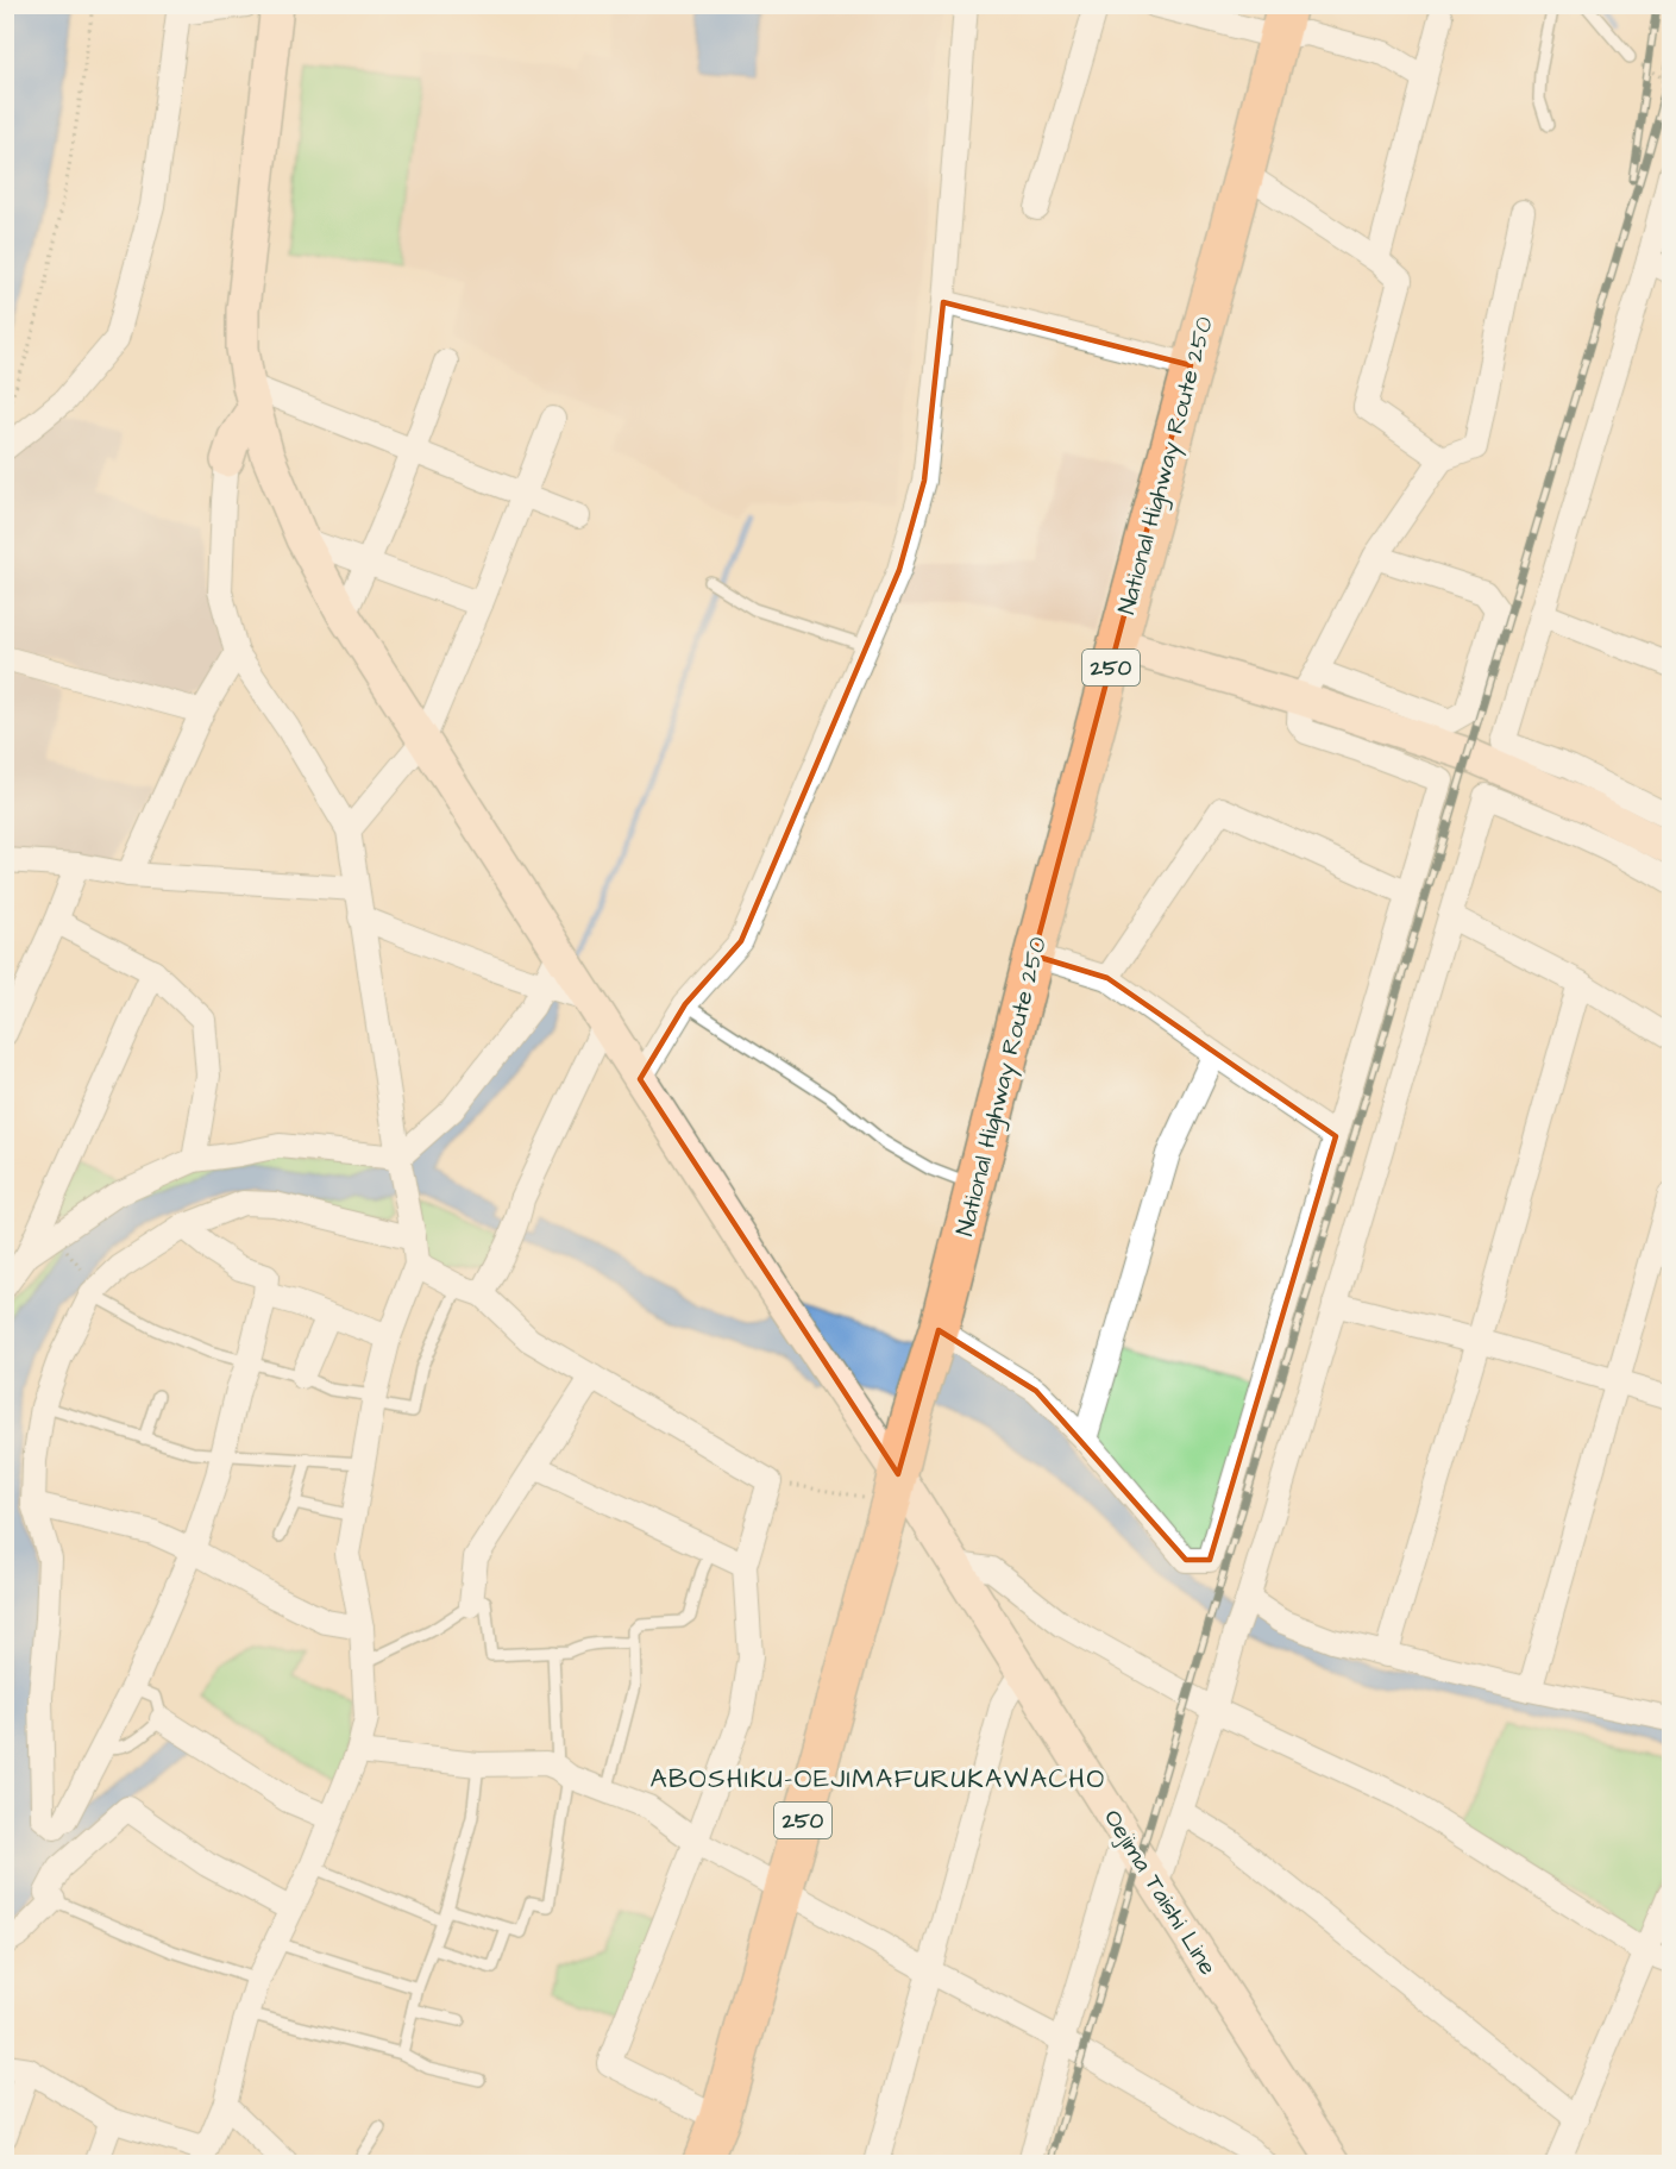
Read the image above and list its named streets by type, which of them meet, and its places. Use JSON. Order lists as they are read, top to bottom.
{
  "streets": {
    "highway": ["National Highway Route 250", "250"],
    "street": ["Oejima Taishi Line"]
  },
  "crossings": [
    ["National Highway Route 250", "Oejima Taishi Line"]
  ],
  "districts": ["ABOSHIKU-OEJIMAFURUKAWACHO"]
}
